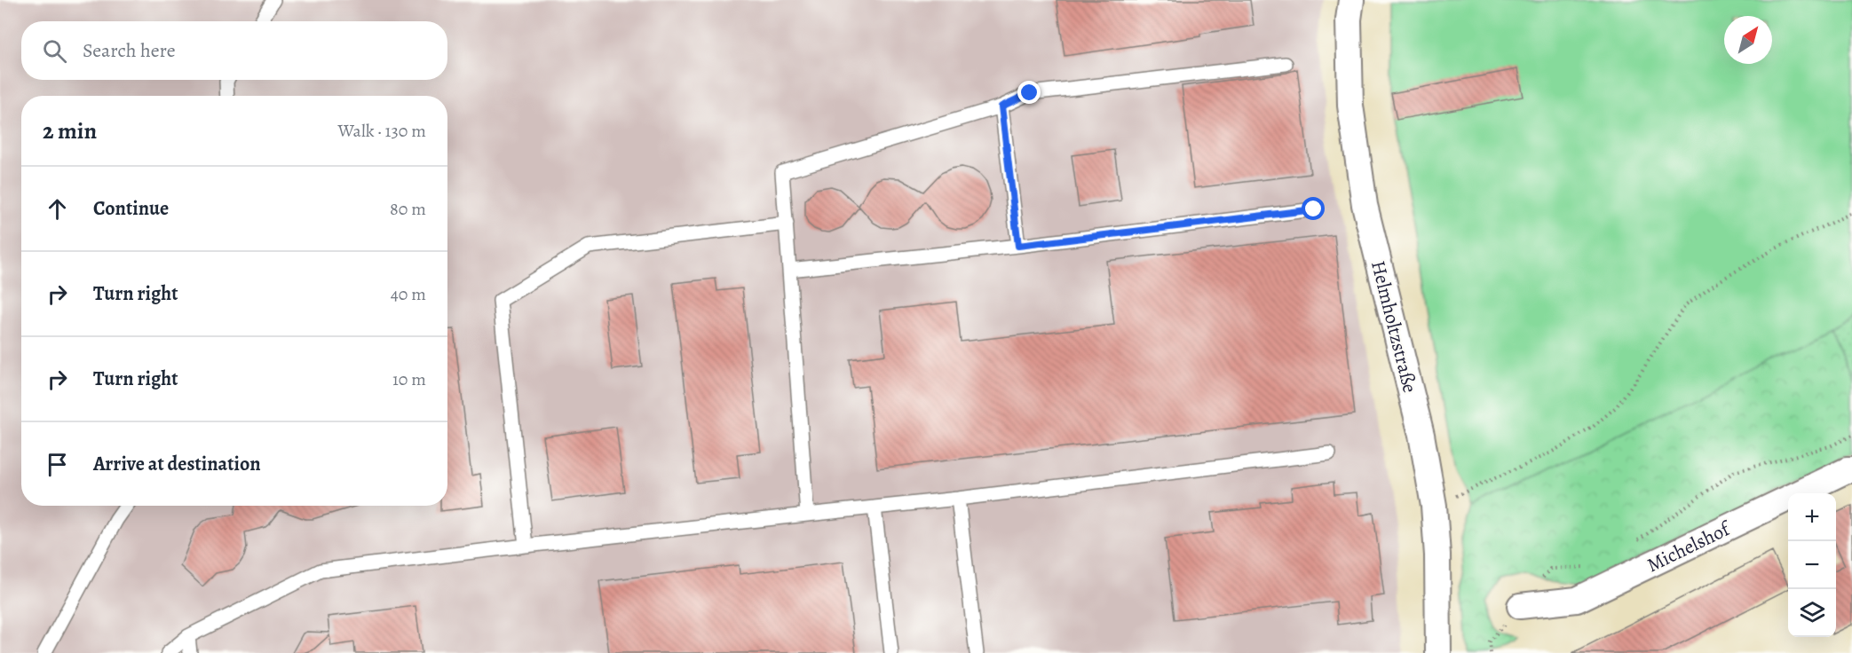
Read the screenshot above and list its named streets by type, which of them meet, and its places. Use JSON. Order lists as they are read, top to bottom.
{
  "streets": {
    "street": ["Helmholtzstraße", "Michelshof"]
  },
  "north": "top right",
  "page": {
    "search": "Search here",
    "heading": ["2 min", "Walk · 130 m"],
    "list": [
      ["Continue", "80 m"],
      ["Turn right", "40 m"],
      ["Turn right", "10 m"],
      "Arrive at destination"
    ],
    "map_buttons": ["+", "−"]
  }
}
